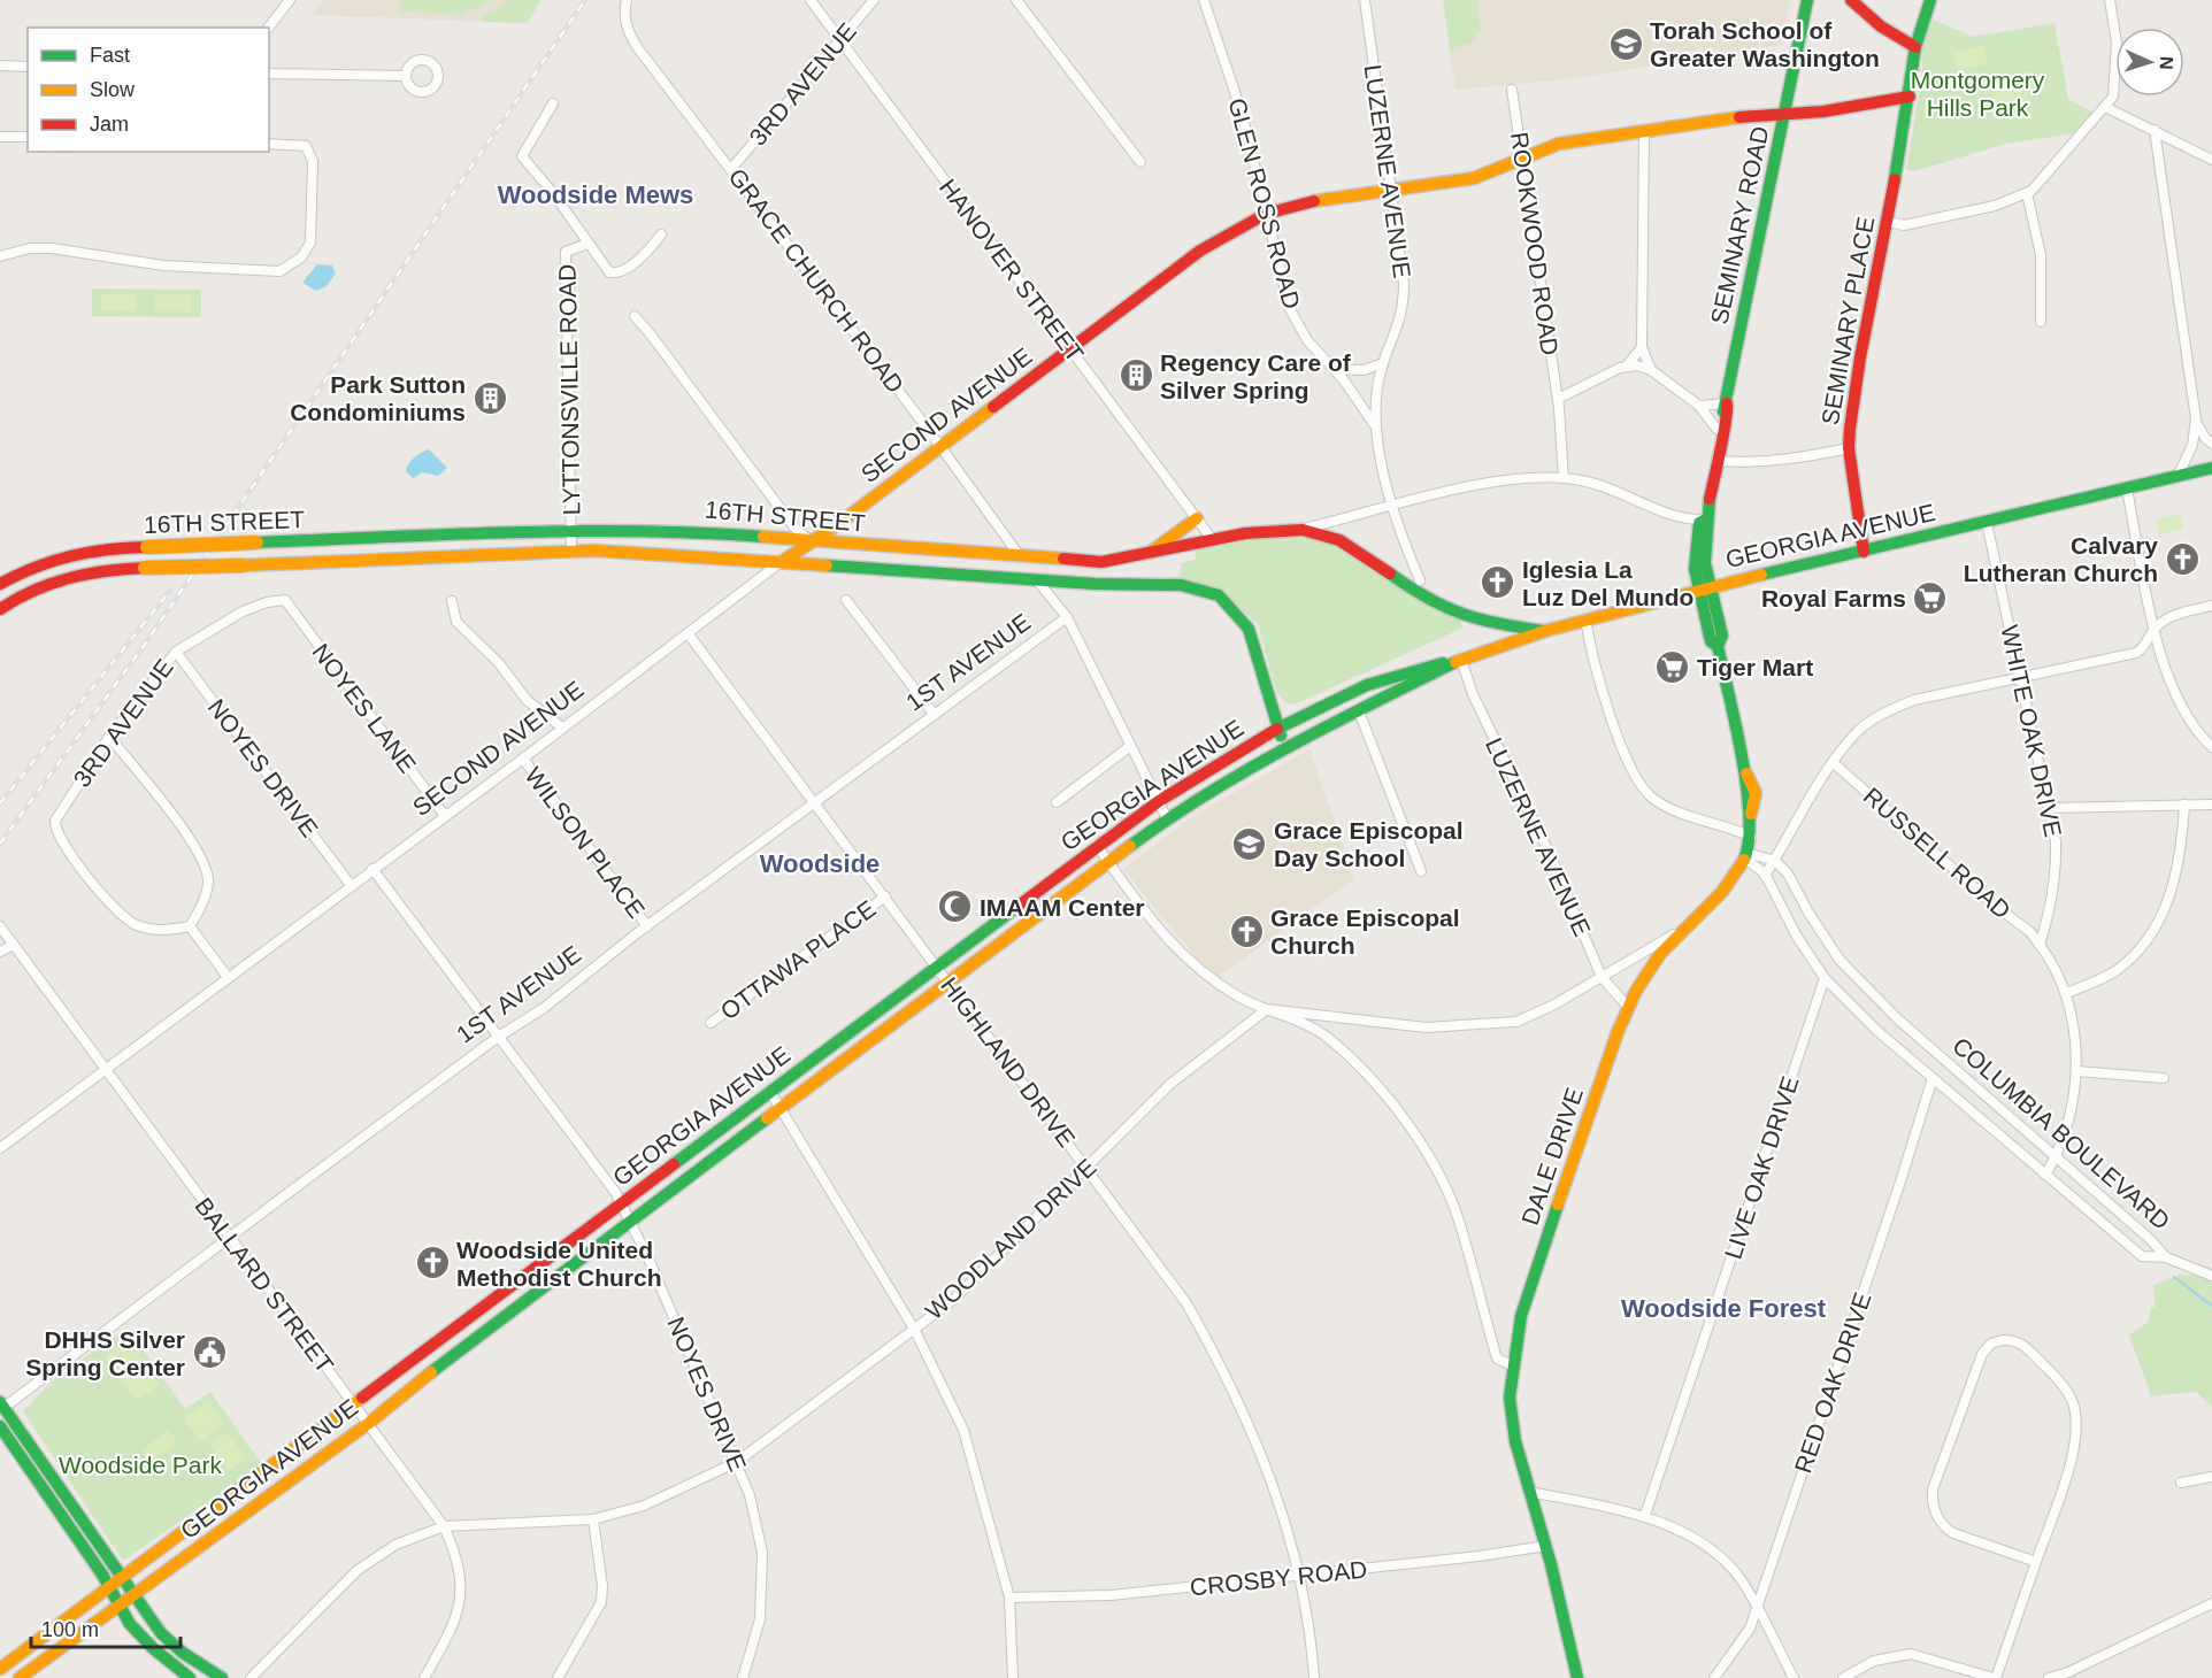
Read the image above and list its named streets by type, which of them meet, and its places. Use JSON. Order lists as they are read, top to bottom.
{
  "streets": {
    "main road": [
      "SEMINARY ROAD",
      "SEMINARY PLACE",
      "SECOND AVENUE",
      "16TH STREET",
      "GEORGIA AVENUE",
      "DALE DRIVE"
    ],
    "street": [
      "3RD AVENUE",
      "LUZERNE AVENUE",
      "GLEN ROSS ROAD",
      "ROOKWOOD ROAD",
      "HANOVER STREET",
      "GRACE CHURCH ROAD",
      "LYTTONSVILLE ROAD",
      "1ST AVENUE",
      "NOYES LANE",
      "WHITE OAK DRIVE",
      "NOYES DRIVE",
      "WILSON PLACE",
      "RUSSELL ROAD",
      "OTTAWA PLACE",
      "HIGHLAND DRIVE",
      "COLUMBIA BOULEVARD",
      "LIVE OAK DRIVE",
      "WOODLAND DRIVE",
      "BALLARD STREET",
      "RED OAK DRIVE",
      "CROSBY ROAD"
    ]
  },
  "crossings": [
    ["3RD AVENUE", "HANOVER STREET"],
    ["3RD AVENUE", "GRACE CHURCH ROAD"],
    ["3RD AVENUE", "NOYES LANE"],
    ["3RD AVENUE", "NOYES DRIVE"],
    ["LUZERNE AVENUE", "GLEN ROSS ROAD"],
    ["LUZERNE AVENUE", "SECOND AVENUE"],
    ["LUZERNE AVENUE", "GEORGIA AVENUE"],
    ["LUZERNE AVENUE", "DALE DRIVE"],
    ["GLEN ROSS ROAD", "SECOND AVENUE"],
    ["SEMINARY ROAD", "SEMINARY PLACE"],
    ["SEMINARY ROAD", "SECOND AVENUE"],
    ["SEMINARY ROAD", "GEORGIA AVENUE"],
    ["ROOKWOOD ROAD", "SECOND AVENUE"],
    ["HANOVER STREET", "SECOND AVENUE"],
    ["HANOVER STREET", "16TH STREET"],
    ["GRACE CHURCH ROAD", "SECOND AVENUE"],
    ["GRACE CHURCH ROAD", "16TH STREET"],
    ["SEMINARY PLACE", "GEORGIA AVENUE"],
    ["LYTTONSVILLE ROAD", "16TH STREET"],
    ["SECOND AVENUE", "16TH STREET"],
    ["SECOND AVENUE", "NOYES LANE"],
    ["SECOND AVENUE", "NOYES DRIVE"],
    ["SECOND AVENUE", "WILSON PLACE"],
    ["SECOND AVENUE", "HIGHLAND DRIVE"],
    ["SECOND AVENUE", "BALLARD STREET"],
    ["16TH STREET", "GEORGIA AVENUE"],
    ["GEORGIA AVENUE", "WHITE OAK DRIVE"],
    ["GEORGIA AVENUE", "NOYES DRIVE"],
    ["GEORGIA AVENUE", "HIGHLAND DRIVE"],
    ["GEORGIA AVENUE", "BALLARD STREET"],
    ["1ST AVENUE", "NOYES DRIVE"],
    ["1ST AVENUE", "WILSON PLACE"],
    ["1ST AVENUE", "HIGHLAND DRIVE"],
    ["1ST AVENUE", "BALLARD STREET"],
    ["WHITE OAK DRIVE", "RUSSELL ROAD"],
    ["NOYES DRIVE", "WOODLAND DRIVE"],
    ["OTTAWA PLACE", "HIGHLAND DRIVE"],
    ["HIGHLAND DRIVE", "WOODLAND DRIVE"],
    ["HIGHLAND DRIVE", "CROSBY ROAD"],
    ["COLUMBIA BOULEVARD", "DALE DRIVE"],
    ["COLUMBIA BOULEVARD", "LIVE OAK DRIVE"],
    ["COLUMBIA BOULEVARD", "RED OAK DRIVE"],
    ["DALE DRIVE", "CROSBY ROAD"],
    ["WOODLAND DRIVE", "BALLARD STREET"]
  ],
  "districts": ["Woodside Mews", "Woodside", "Woodside Forest"],
  "parks": ["Montgomery Hills Park", "Woodside Park"],
  "places": {
    "school or university": ["Torah School of Greater Washington", "Grace Episcopal Day School"],
    "building": ["Regency Care of Silver Spring", "Park Sutton Condominiums"],
    "church": [
      "Calvary Lutheran Church",
      "Iglesia La Luz Del Mundo",
      "Grace Episcopal Church",
      "Woodside United Methodist Church"
    ],
    "supermarket": ["Royal Farms", "Tiger Mart"],
    "mosque": ["IMAAM Center"],
    "public building": ["DHHS Silver Spring Center"]
  },
  "legend": ["Fast", "Slow", "Jam"],
  "scale_bar": "100 m",
  "north": "right"
}
